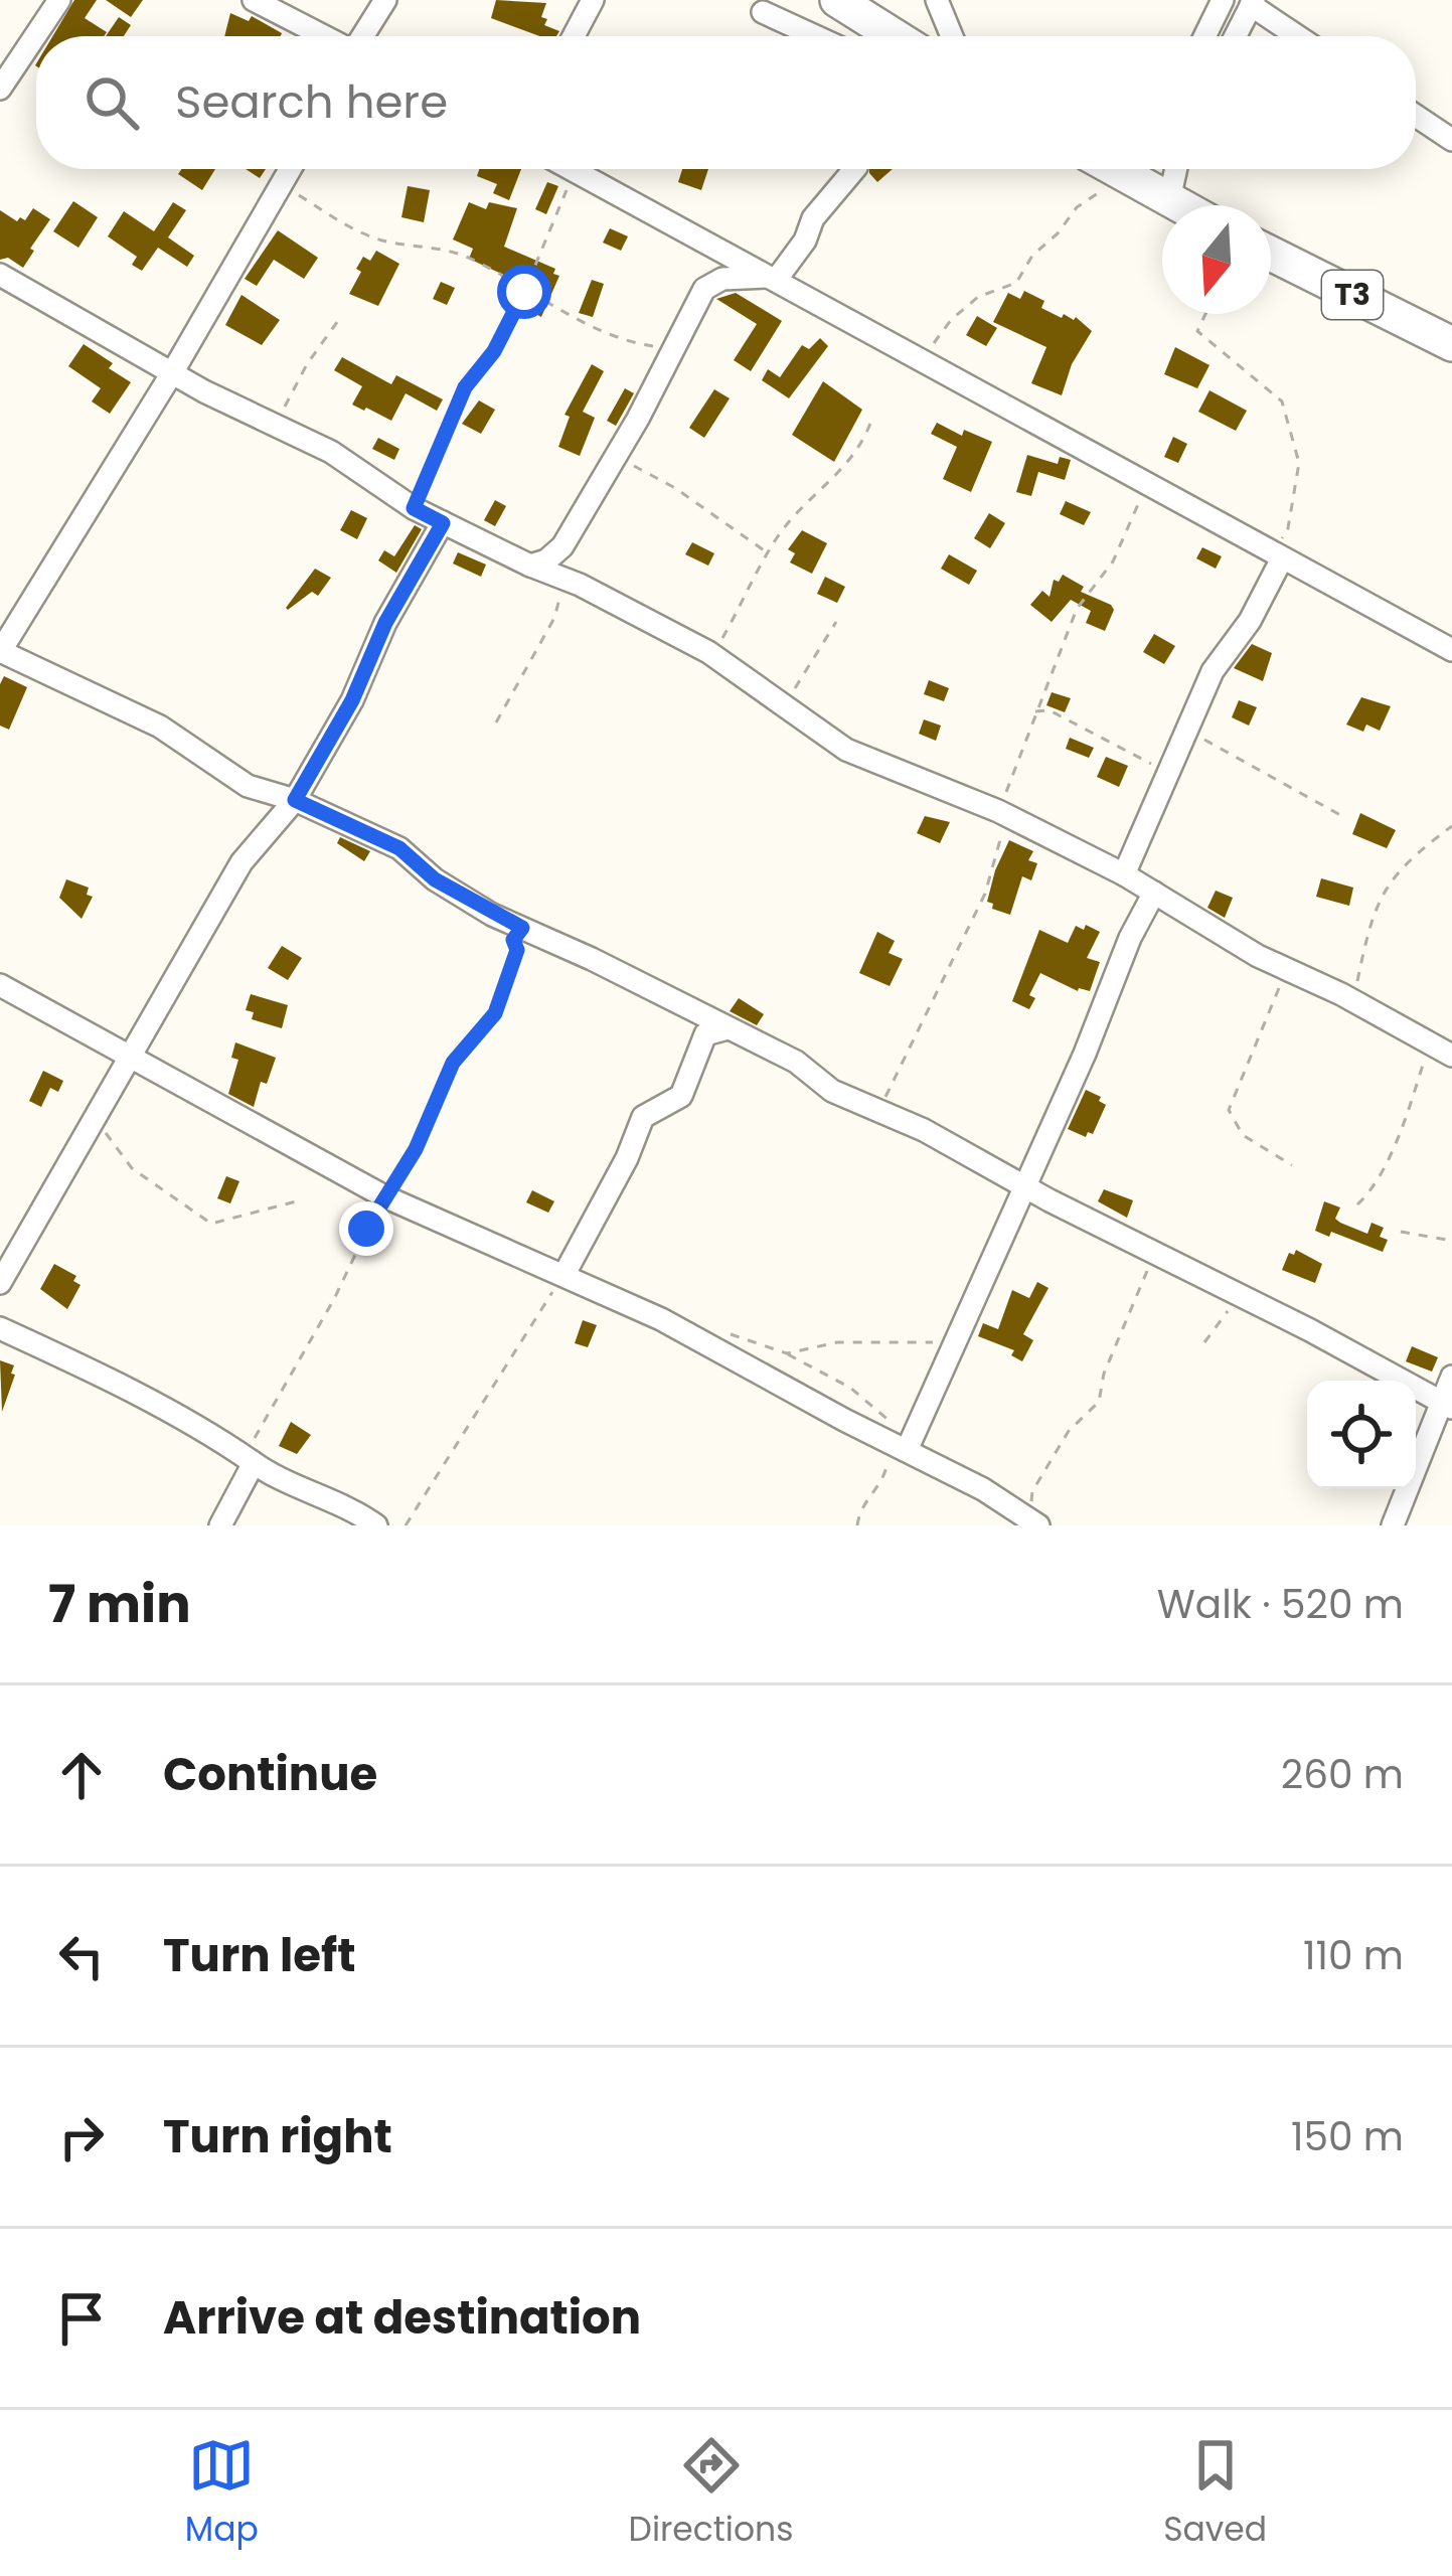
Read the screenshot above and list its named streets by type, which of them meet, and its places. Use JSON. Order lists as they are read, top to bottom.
{
  "streets": {
    "highway": ["T3"]
  },
  "north": "bottom",
  "page": {
    "search": "Search here",
    "heading": ["7 min", "Walk · 520 m"],
    "list": [
      ["Continue", "260 m"],
      ["Turn left", "110 m"],
      ["Turn right", "150 m"],
      "Arrive at destination"
    ],
    "nav": ["Map", "Directions", "Saved"]
  }
}
